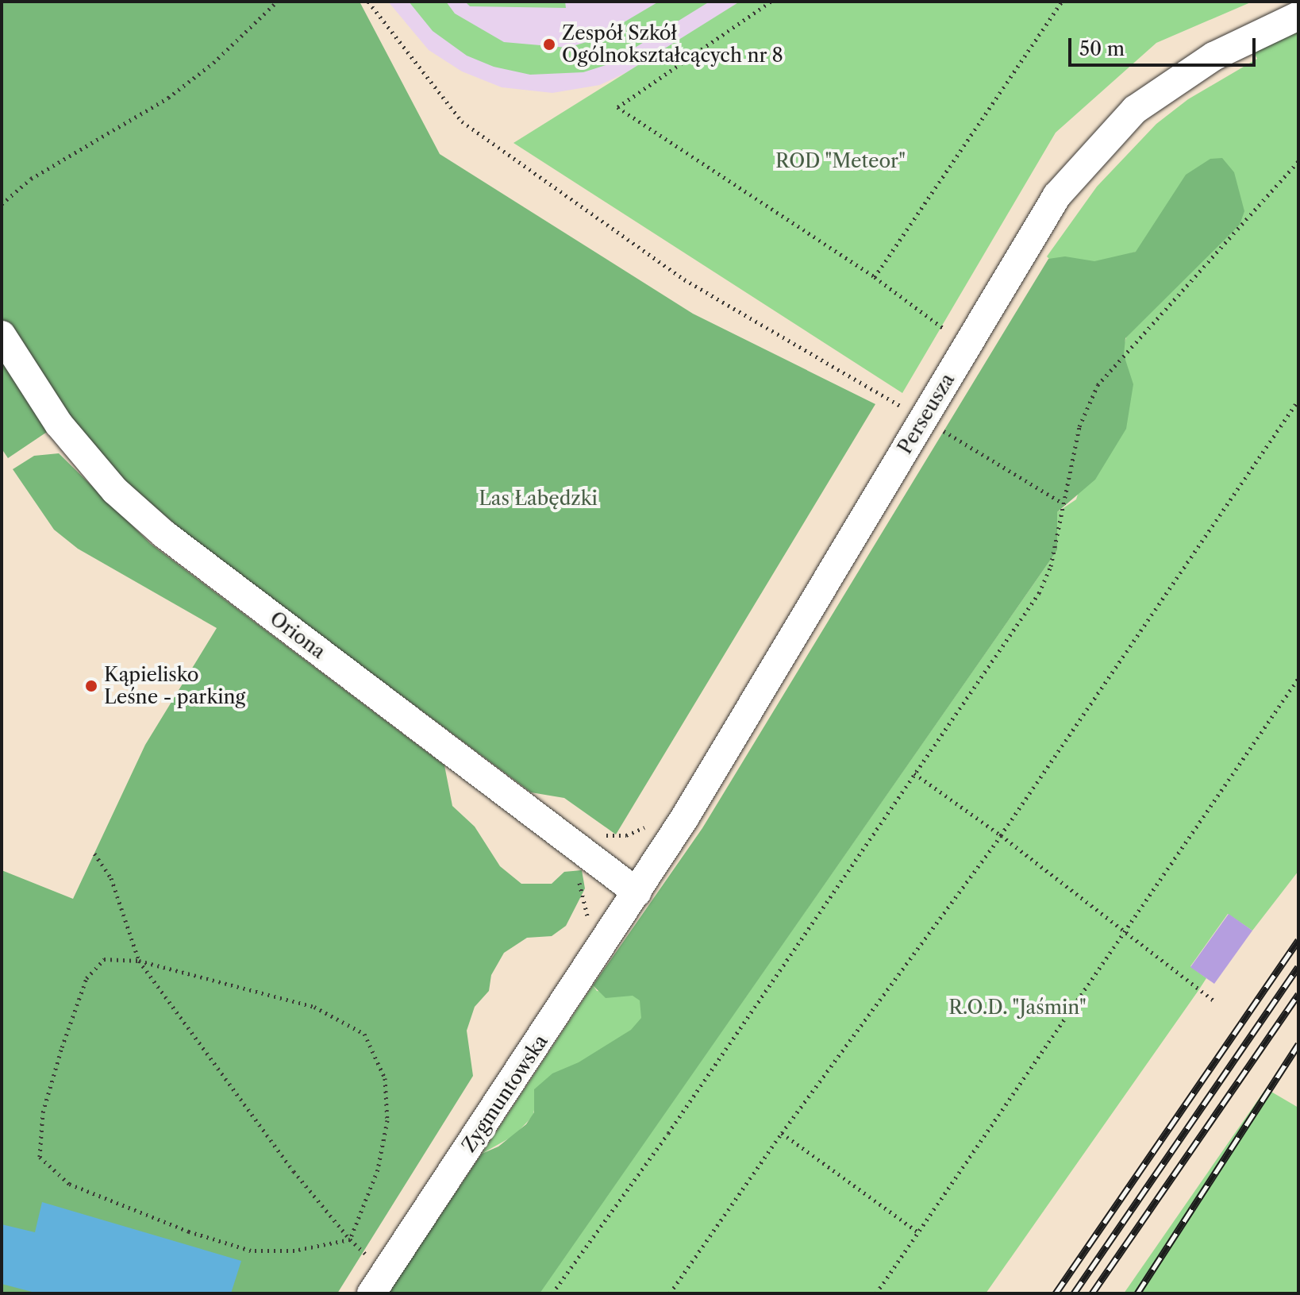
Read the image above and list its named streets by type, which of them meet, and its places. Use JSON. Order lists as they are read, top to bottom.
{
  "streets": {
    "street": ["Perseusza", "Oriona", "Zygmuntowska"]
  },
  "crossings": [
    ["Perseusza", "Oriona"],
    ["Perseusza", "Zygmuntowska"],
    ["Oriona", "Zygmuntowska"]
  ],
  "parks": ["ROD \"Meteor\"", "Las Łabędzki", "R.O.D. \"Jaśmin\""],
  "places": ["Zespół Szkół Ogólnokształcących nr 8", "Kąpielisko Leśne - parking"],
  "scale_bar": "50 m"
}
